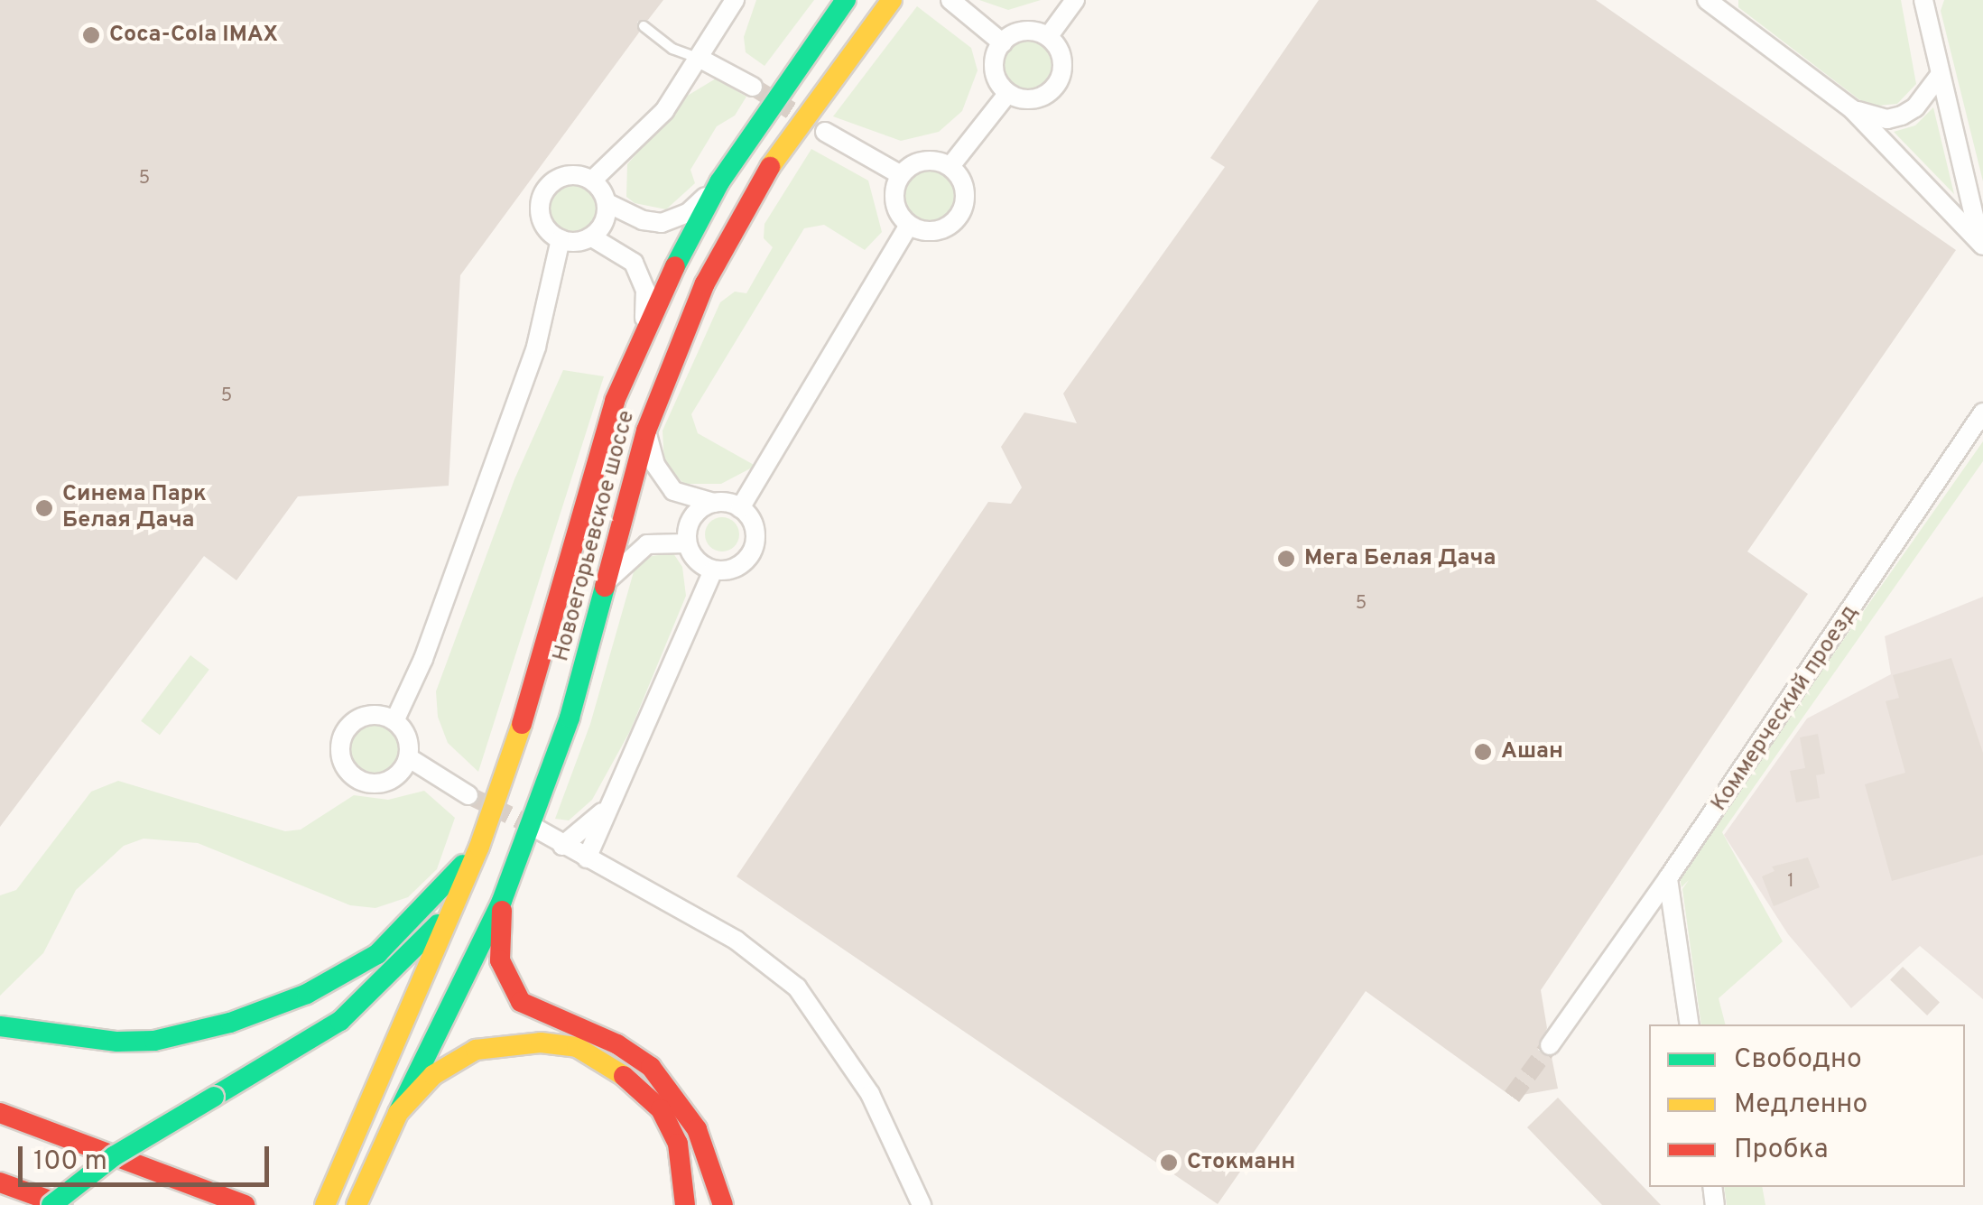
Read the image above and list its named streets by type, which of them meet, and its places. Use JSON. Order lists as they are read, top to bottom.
{
  "streets": {
    "main road": ["Новоегорьевское шоссе"],
    "street": ["Коммерческий проезд"]
  },
  "places": [
    "Coca-Cola IMAX",
    "Синема Парк Белая Дача",
    "Мега Белая Дача",
    "Ашан",
    "Стокманн"
  ],
  "house_numbers": [
    "5",
    "5",
    "5",
    "1"
  ],
  "legend": ["Свободно", "Медленно", "Пробка"],
  "scale_bar": "100 m"
}
